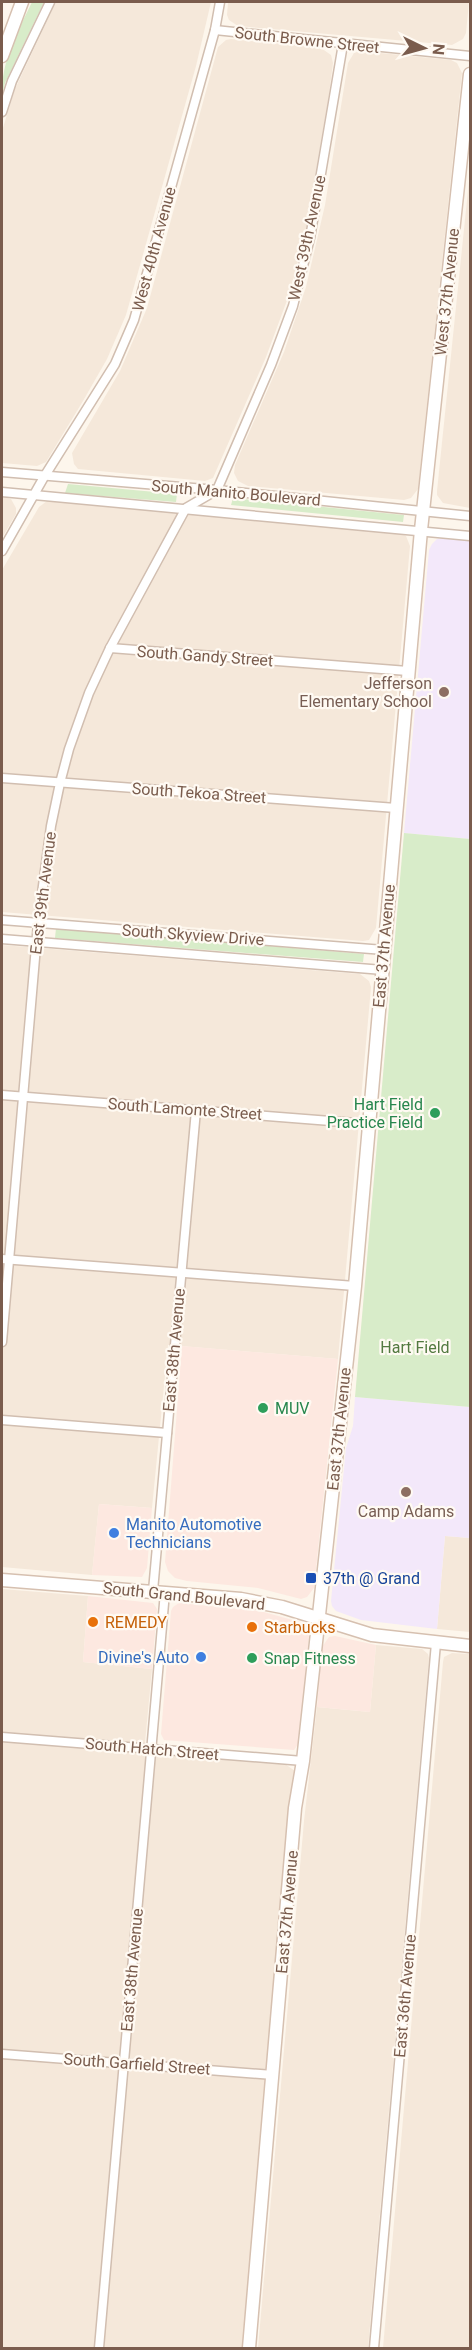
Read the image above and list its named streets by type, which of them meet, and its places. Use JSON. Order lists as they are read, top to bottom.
{
  "streets": {
    "street": [
      "South Browne Street",
      "West 39th Avenue",
      "West 40th Avenue",
      "West 37th Avenue",
      "South Manito Boulevard",
      "South Gandy Street",
      "South Tekoa Street",
      "East 39th Avenue",
      "South Skyview Drive",
      "East 37th Avenue",
      "South Lamonte Street",
      "East 38th Avenue",
      "South Grand Boulevard",
      "South Hatch Street",
      "East 36th Avenue",
      "South Garfield Street"
    ]
  },
  "crossings": [
    ["South Browne Street", "West 39th Avenue"],
    ["South Browne Street", "West 40th Avenue"],
    ["West 39th Avenue", "South Manito Boulevard"],
    ["West 40th Avenue", "South Manito Boulevard"],
    ["West 37th Avenue", "South Manito Boulevard"],
    ["West 37th Avenue", "East 37th Avenue"],
    ["South Manito Boulevard", "East 39th Avenue"],
    ["South Manito Boulevard", "East 37th Avenue"],
    ["South Gandy Street", "East 39th Avenue"],
    ["South Gandy Street", "East 37th Avenue"],
    ["South Tekoa Street", "East 39th Avenue"],
    ["South Tekoa Street", "East 37th Avenue"],
    ["East 39th Avenue", "South Skyview Drive"],
    ["East 39th Avenue", "South Lamonte Street"],
    ["South Skyview Drive", "East 37th Avenue"],
    ["East 37th Avenue", "South Lamonte Street"],
    ["East 37th Avenue", "South Grand Boulevard"],
    ["East 37th Avenue", "South Hatch Street"],
    ["East 37th Avenue", "South Garfield Street"],
    ["South Lamonte Street", "East 38th Avenue"],
    ["East 38th Avenue", "South Grand Boulevard"],
    ["East 38th Avenue", "South Hatch Street"],
    ["East 38th Avenue", "South Garfield Street"],
    ["South Grand Boulevard", "East 36th Avenue"]
  ],
  "parks": ["Hart Field"],
  "places": {
    "other": [
      "Jefferson Elementary School",
      "Hart Field Practice Field",
      "MUV",
      "Camp Adams",
      "Manito Automotive Technicians",
      "REMEDY",
      "Starbucks",
      "Divine's Auto",
      "Snap Fitness"
    ],
    "transit": ["37th @ Grand"]
  },
  "north": "right"
}
